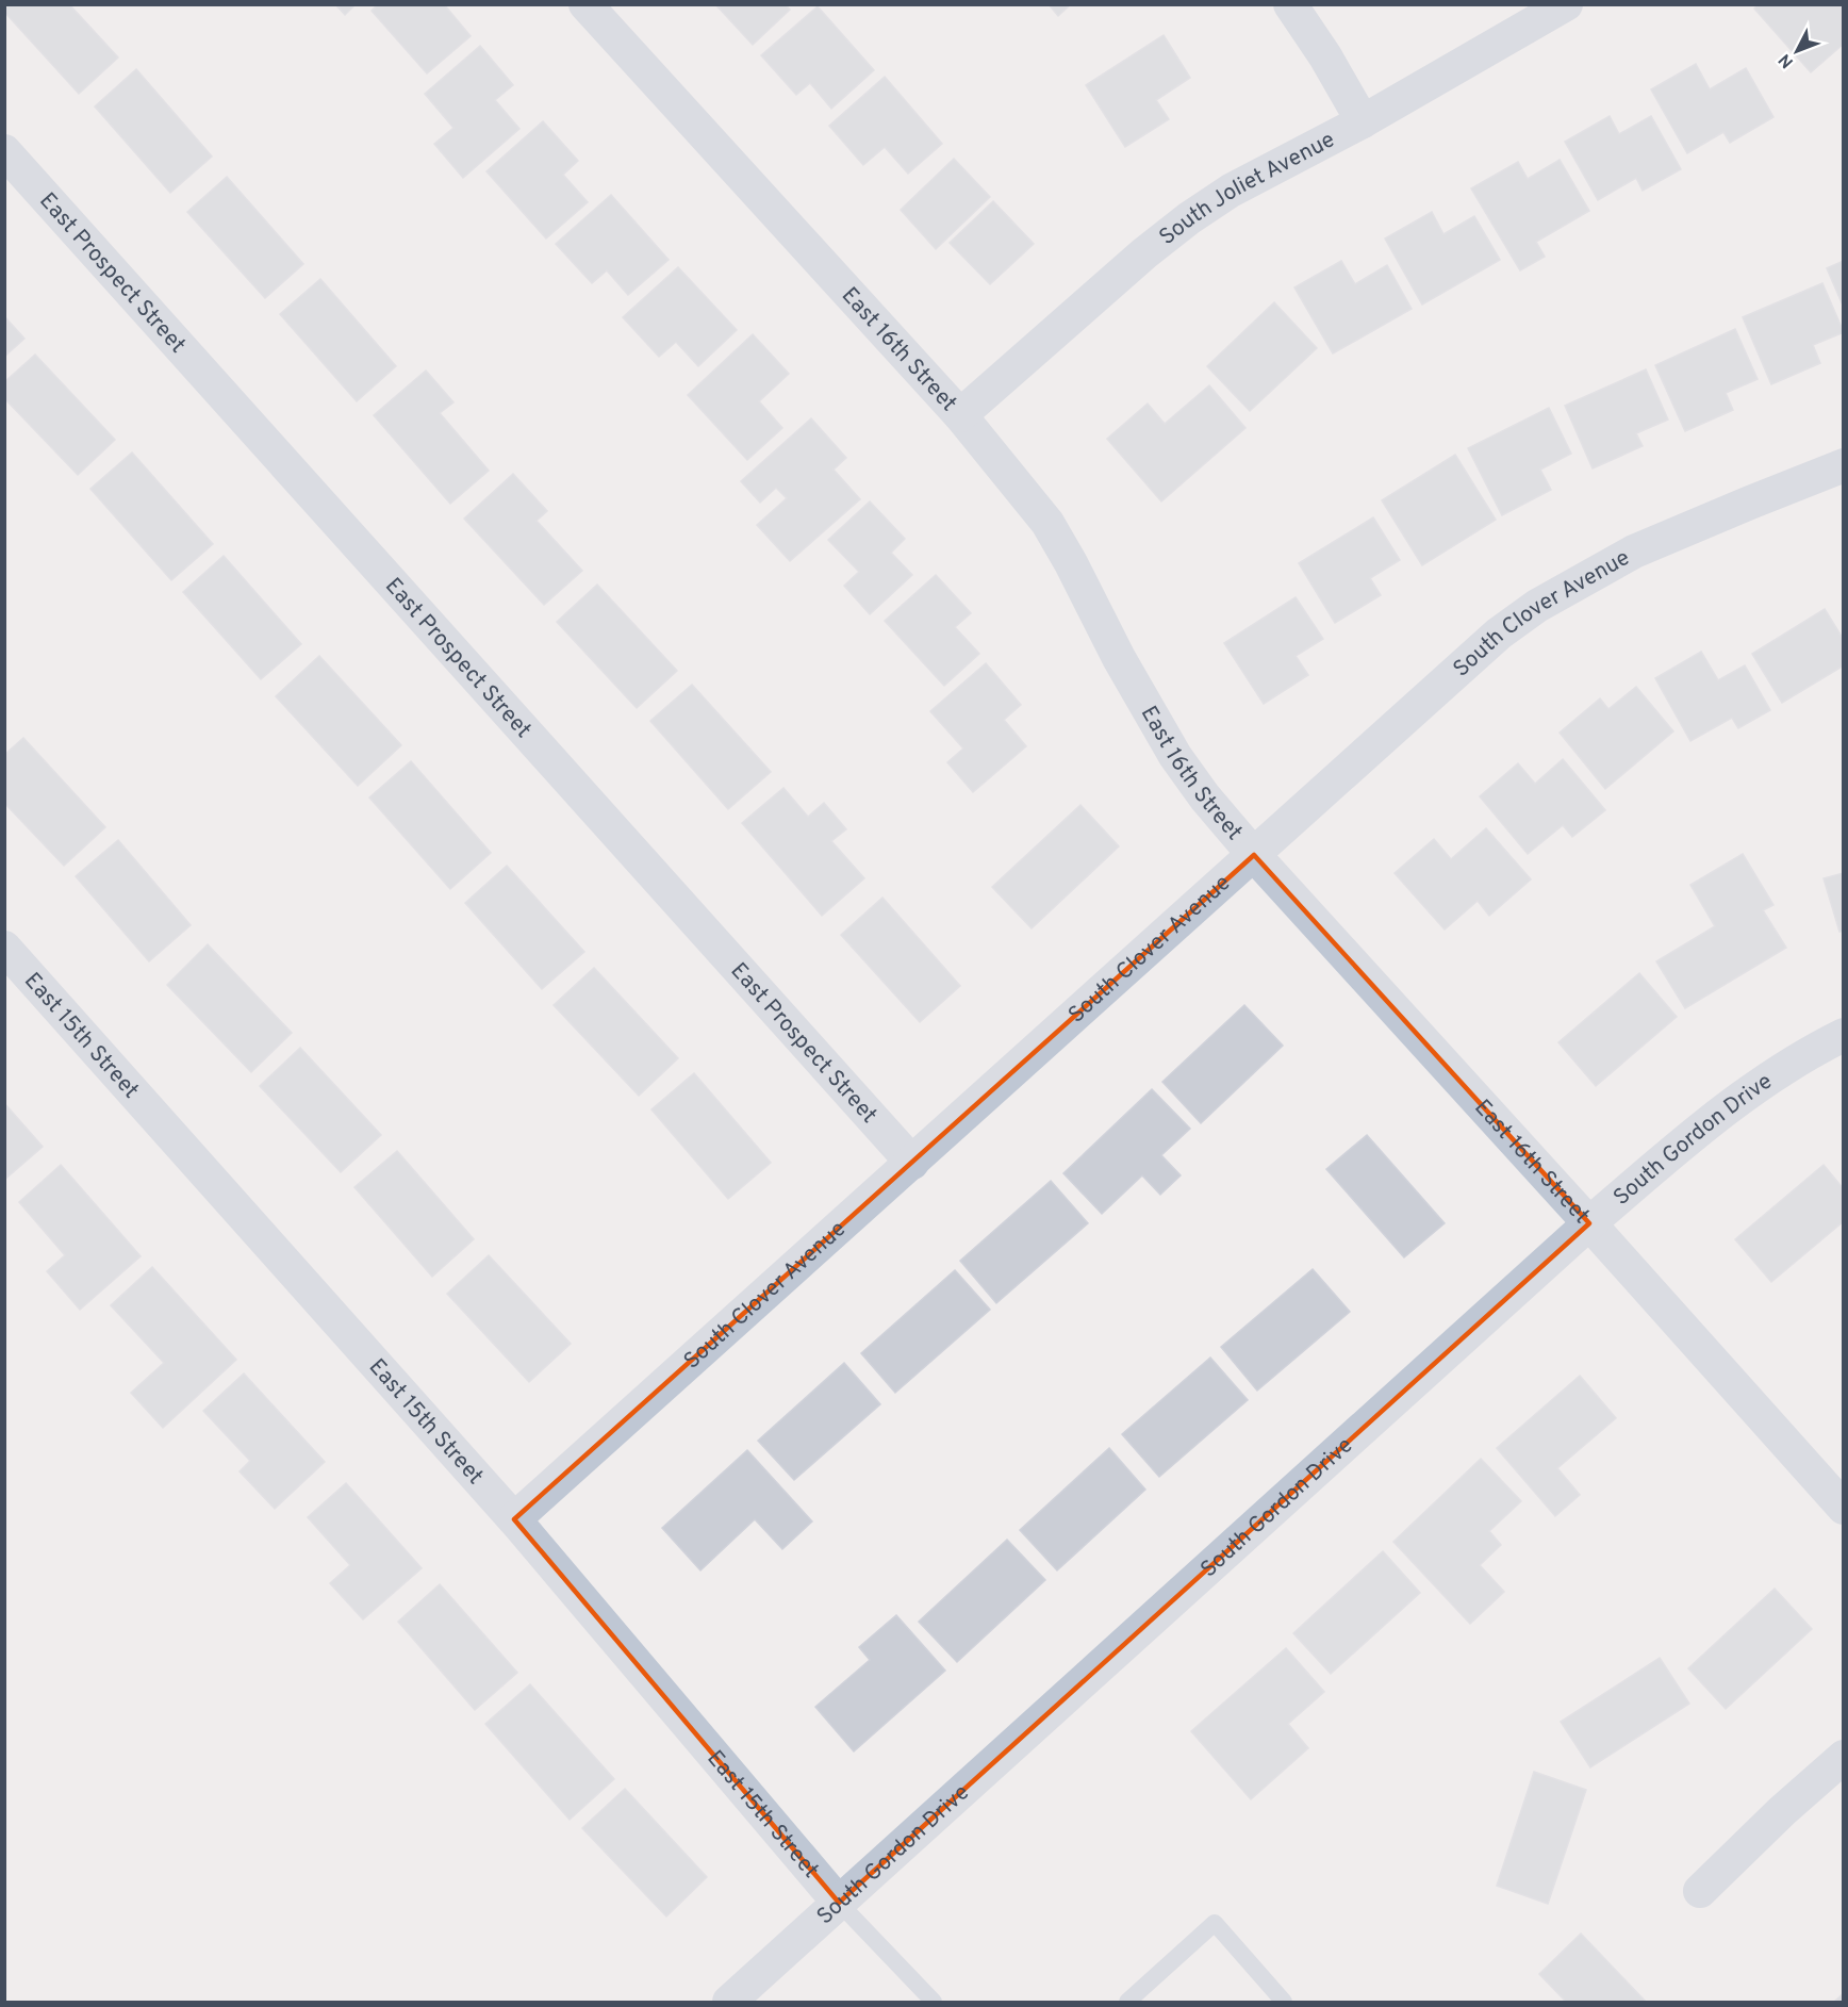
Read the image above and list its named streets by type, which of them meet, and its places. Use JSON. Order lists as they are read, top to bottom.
{
  "streets": {
    "street": [
      "South Joliet Avenue",
      "East Prospect Street",
      "East 16th Street",
      "South Clover Avenue",
      "East 15th Street",
      "South Gordon Drive"
    ]
  },
  "crossings": [
    ["South Joliet Avenue", "East 16th Street"],
    ["East Prospect Street", "South Clover Avenue"],
    ["East 16th Street", "South Clover Avenue"],
    ["East 16th Street", "South Gordon Drive"],
    ["South Clover Avenue", "East 15th Street"],
    ["East 15th Street", "South Gordon Drive"]
  ],
  "north": "bottom left"
}
